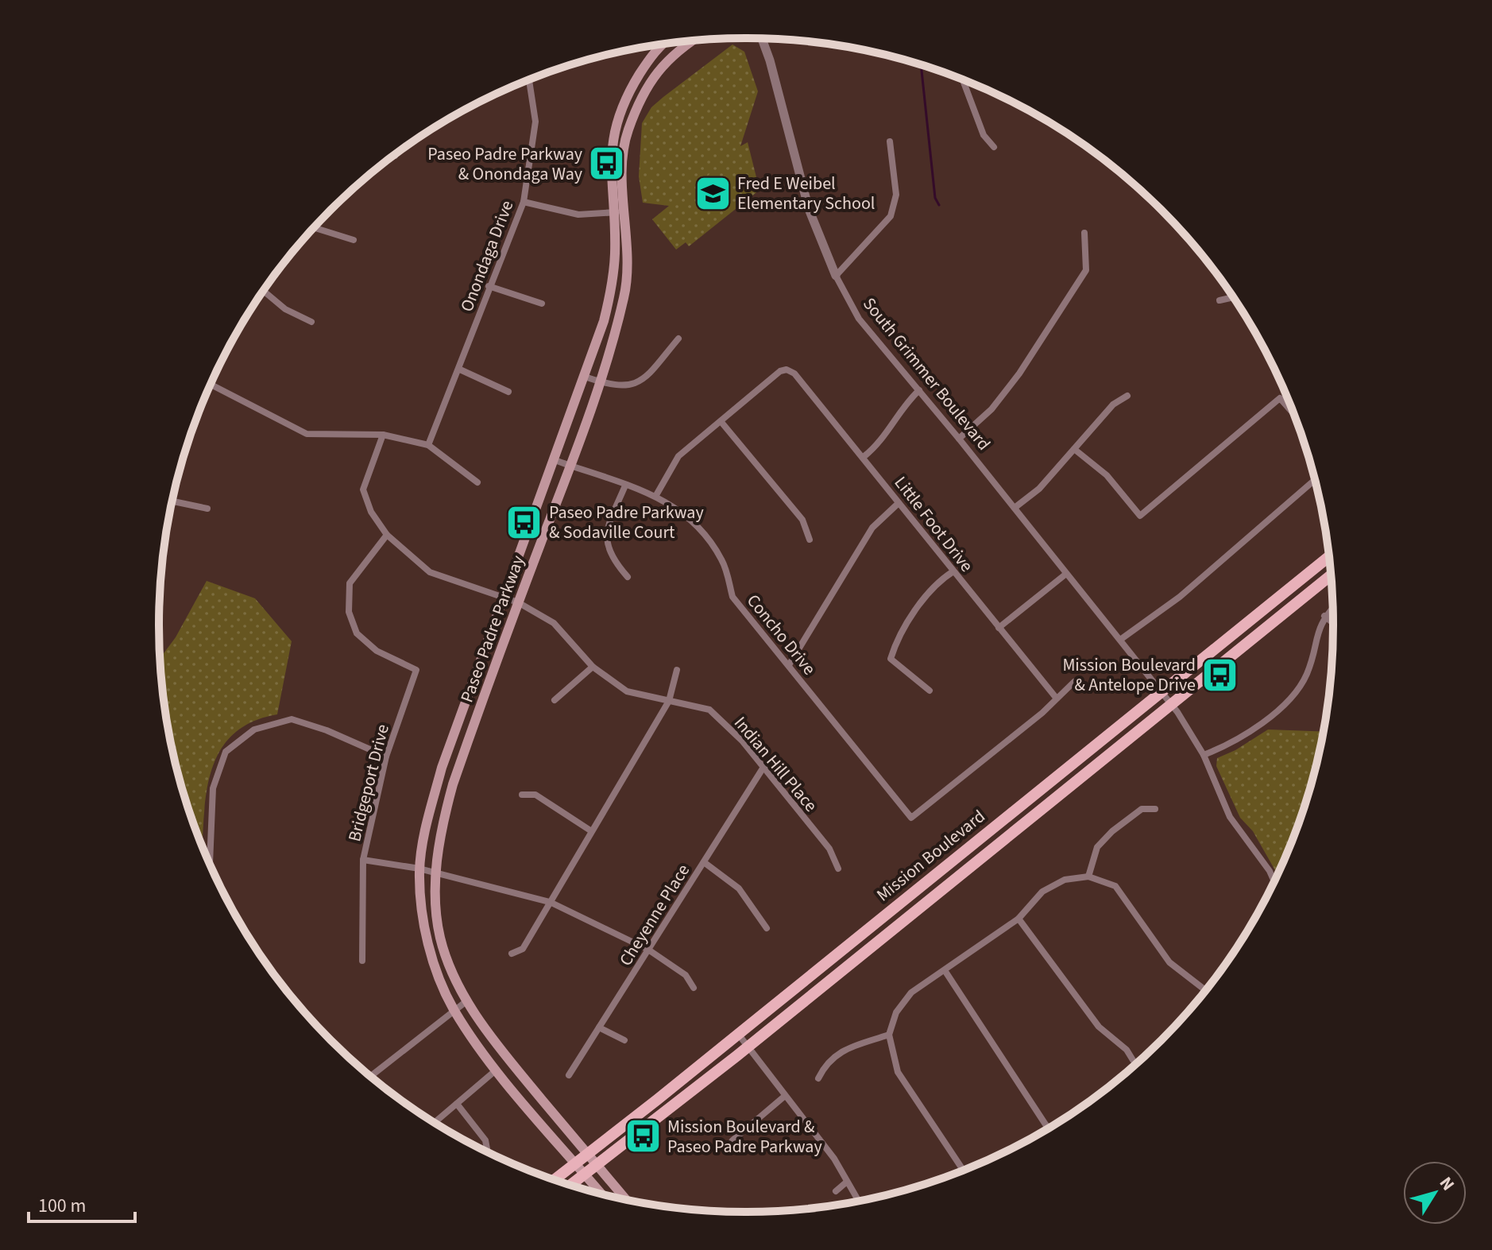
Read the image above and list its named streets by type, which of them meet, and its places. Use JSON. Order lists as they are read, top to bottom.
{
  "streets": {
    "main road": ["Paseo Padre Parkway", "Mission Boulevard"],
    "street": [
      "Onondaga Drive",
      "South Grimmer Boulevard",
      "Little Foot Drive",
      "Concho Drive",
      "Indian Hill Place",
      "Bridgeport Drive",
      "Cheyenne Place"
    ]
  },
  "crossings": [
    ["South Grimmer Boulevard", "Mission Boulevard"],
    ["Little Foot Drive", "Concho Drive"],
    ["Paseo Padre Parkway", "Concho Drive"],
    ["Paseo Padre Parkway", "Indian Hill Place"],
    ["Paseo Padre Parkway", "Mission Boulevard"],
    ["Indian Hill Place", "Bridgeport Drive"],
    ["Indian Hill Place", "Cheyenne Place"]
  ],
  "places": {
    "bus stop": [
      "Paseo Padre Parkway & Onondaga Way",
      "Paseo Padre Parkway & Sodaville Court",
      "Mission Boulevard & Antelope Drive",
      "Mission Boulevard & Paseo Padre Parkway"
    ],
    "school or university": ["Fred E Weibel Elementary School"]
  },
  "scale_bar": "100 m",
  "north": "top right"
}
